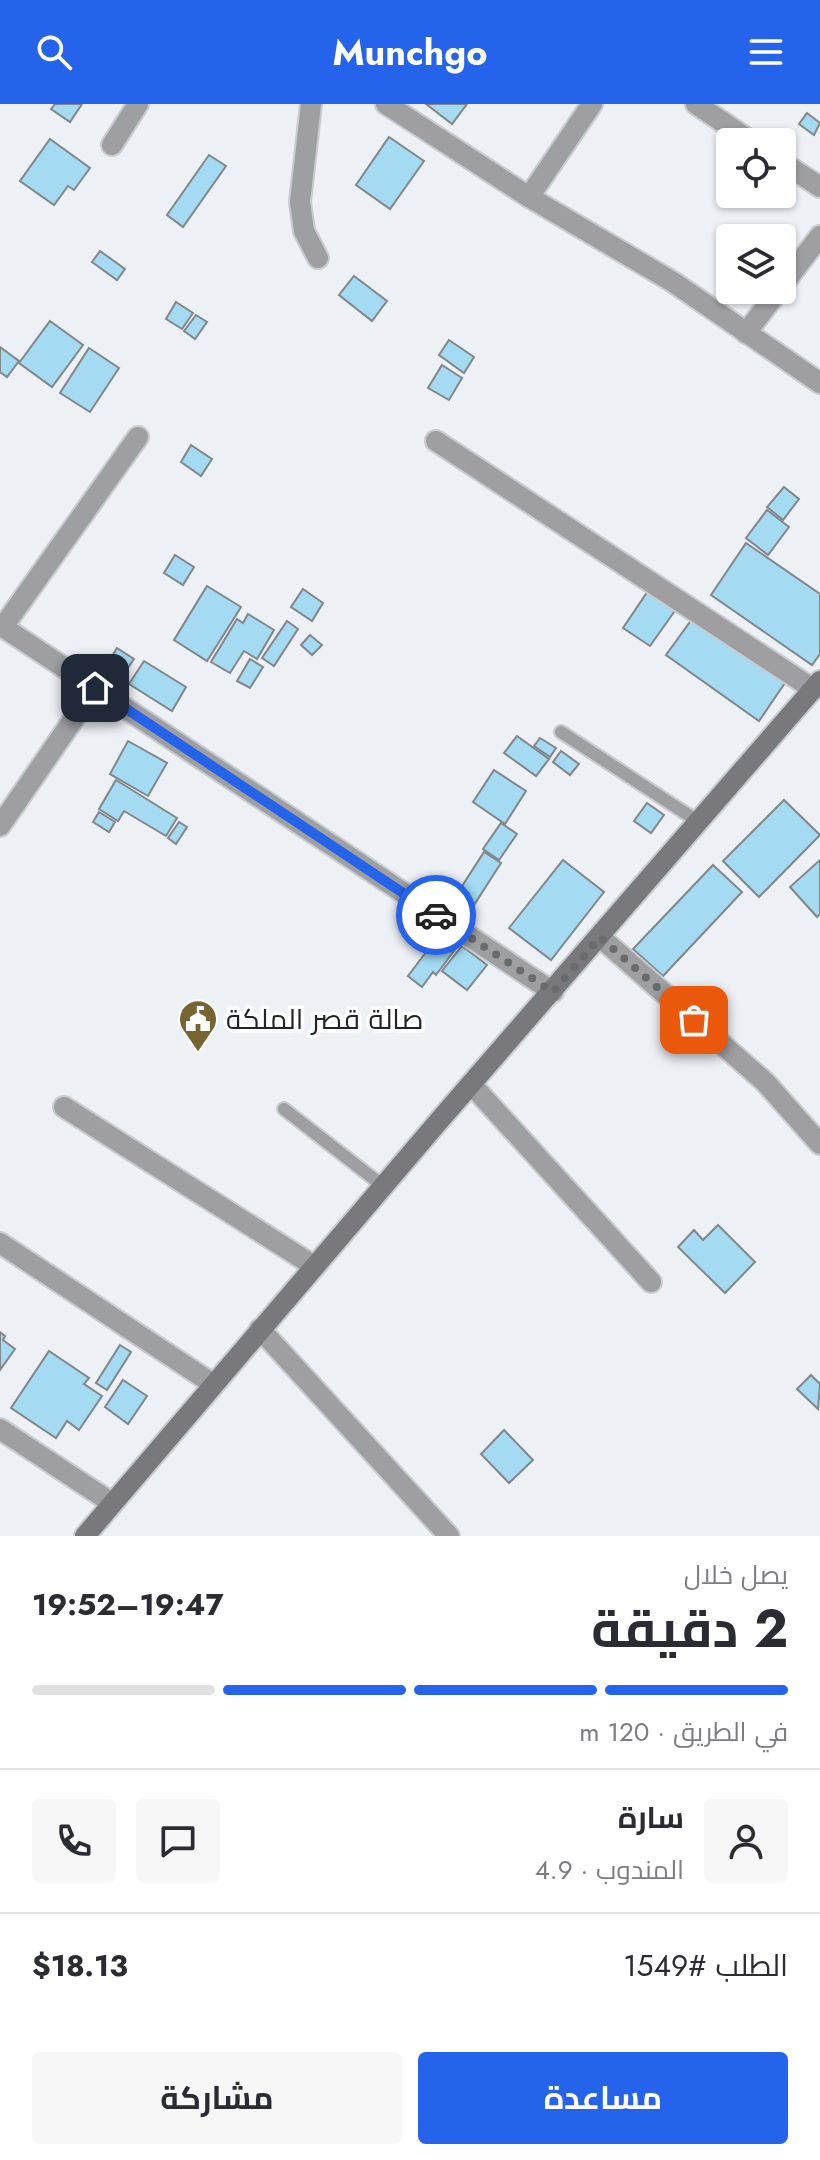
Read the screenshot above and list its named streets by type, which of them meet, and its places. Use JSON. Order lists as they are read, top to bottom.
{
  "places": {
    "public building": ["صالة قصر الملكة"]
  },
  "page": {
    "header": "Munchgo",
    "heading": ["2 دقيقة", "يصل خلال", "19:47–19:52"],
    "panel": [
      "سارة",
      "المندوب · 4.9",
      "الطلب #1549",
      "$18.13"
    ],
    "bar": "في الطريق · 120 m",
    "buttons": ["مساعدة", "مشاركة"]
  }
}
